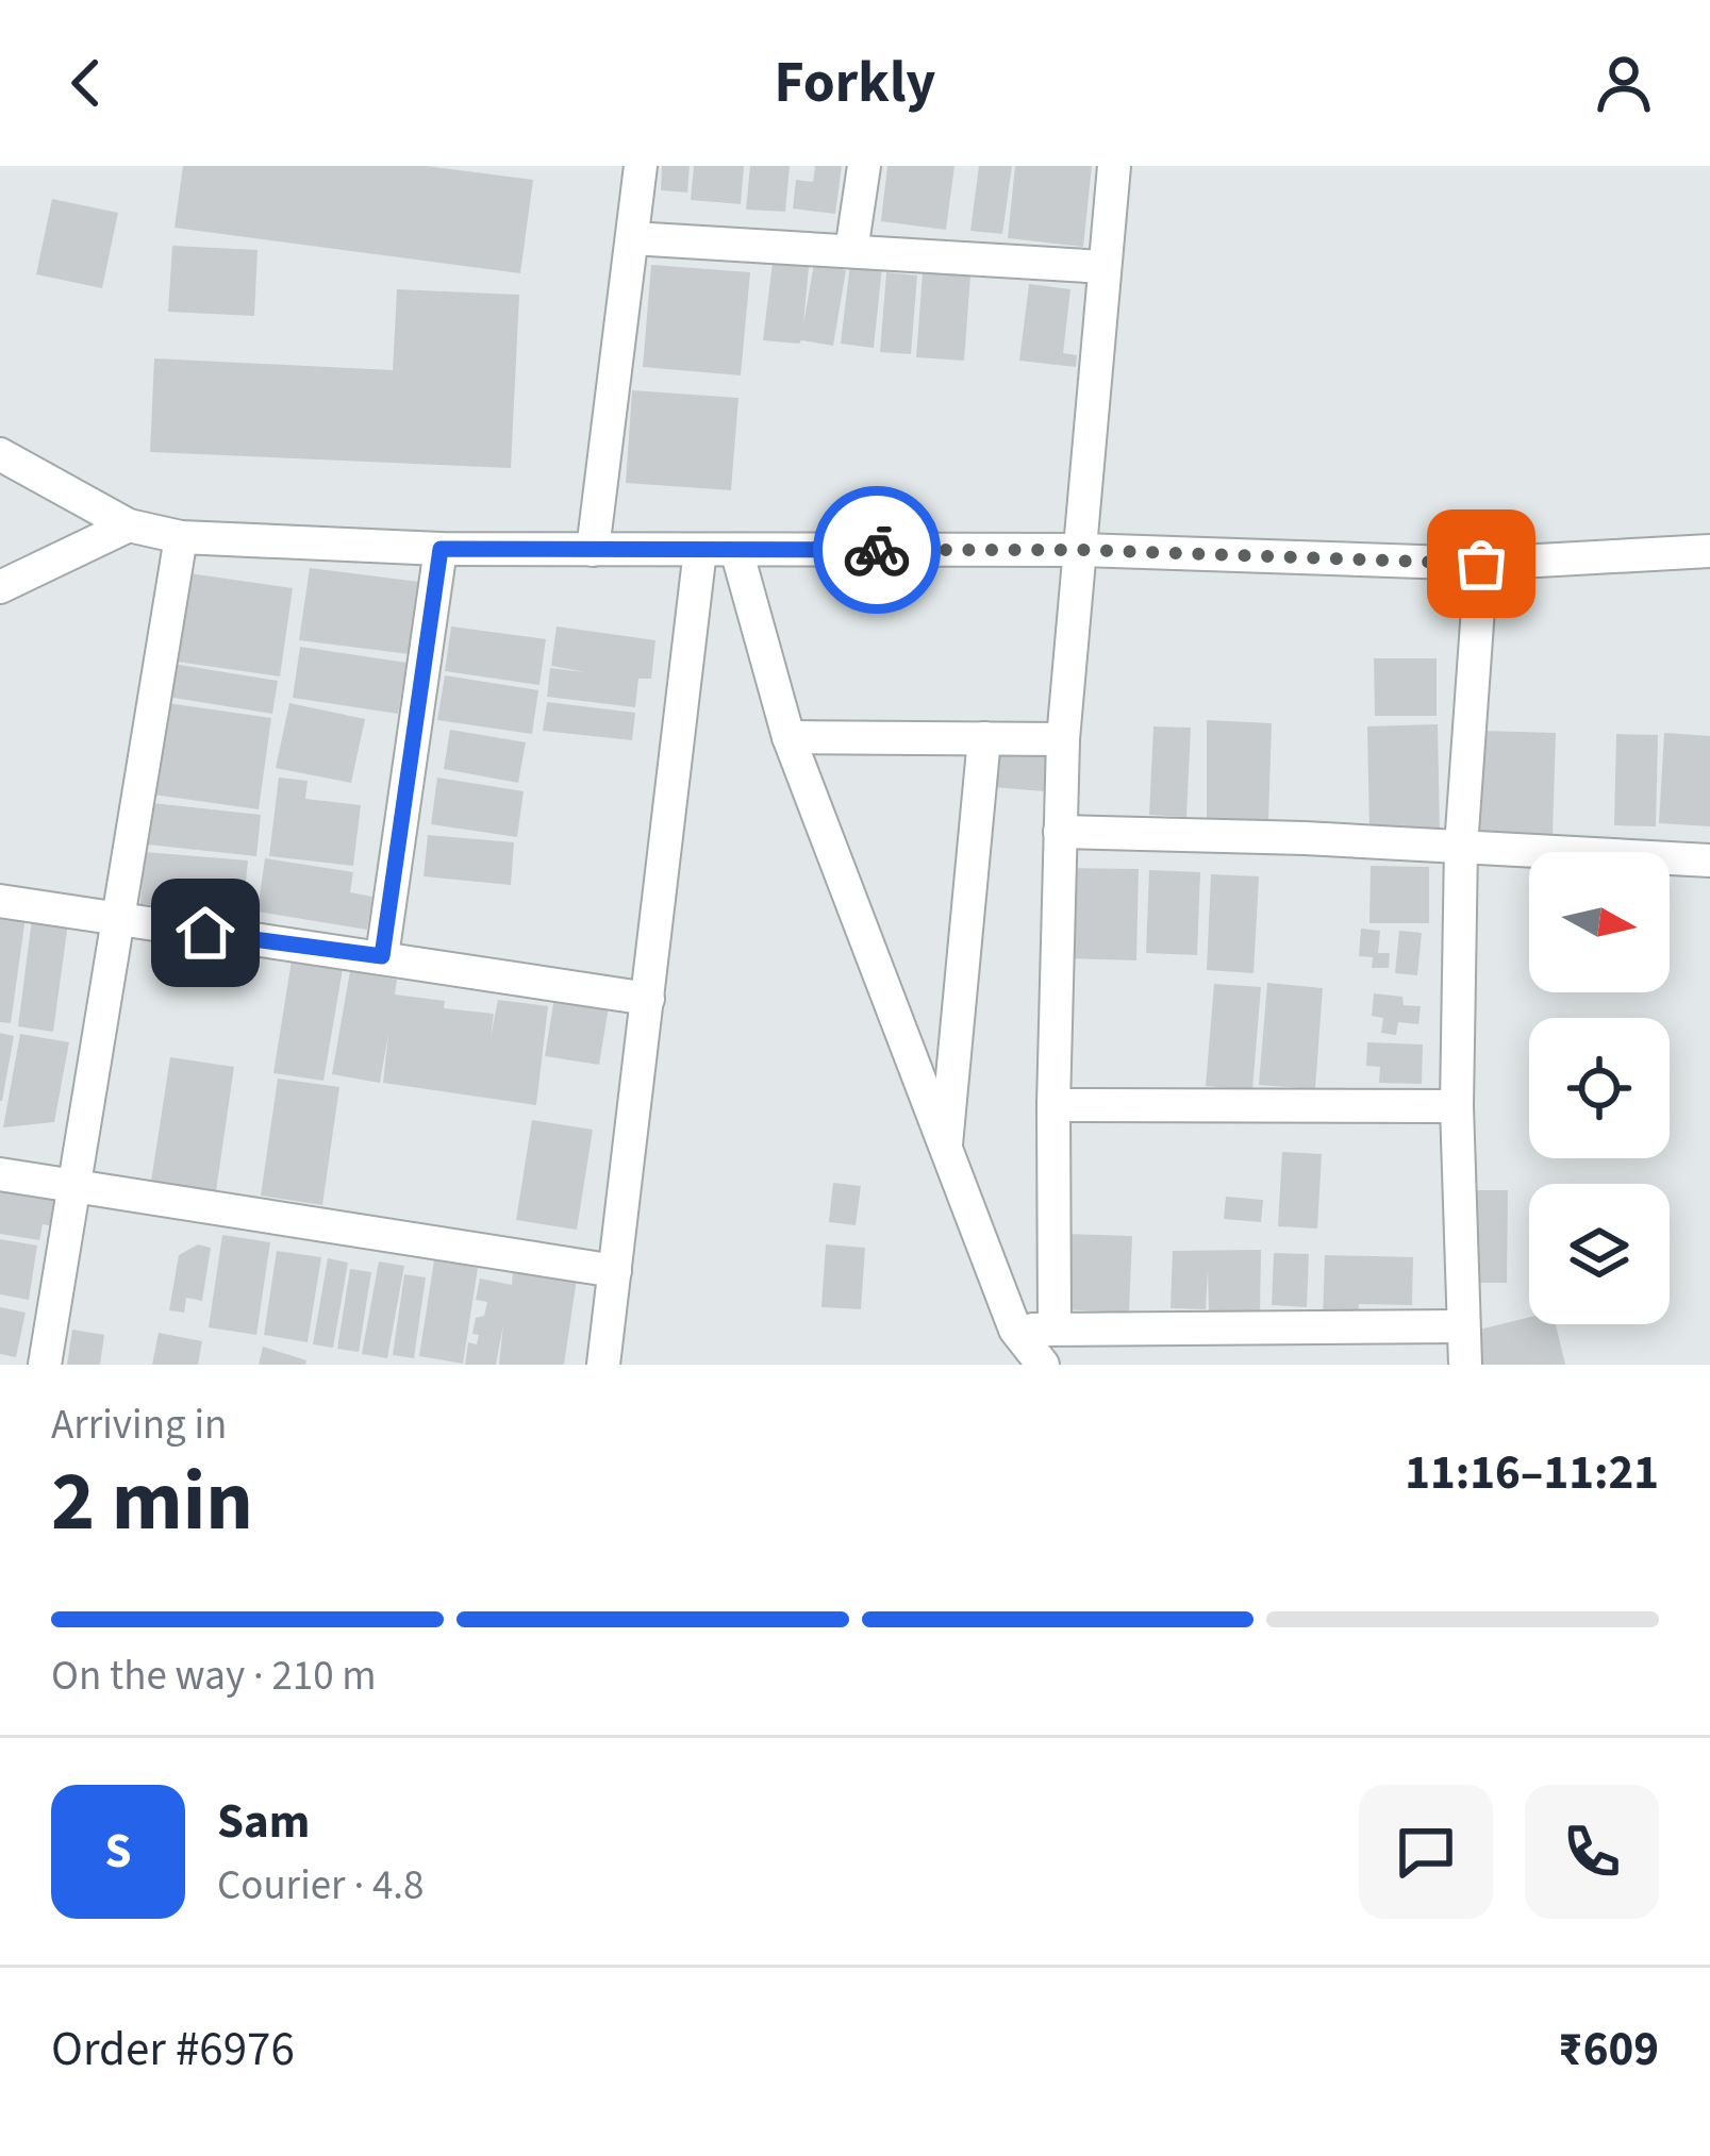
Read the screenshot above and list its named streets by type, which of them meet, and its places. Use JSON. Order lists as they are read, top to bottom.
{
  "north": "right",
  "page": {
    "header": "Forkly",
    "heading": ["2 min", "Arriving in", "11:16–11:21"],
    "panel": [
      "Sam",
      "Courier · 4.8",
      "Order #6976",
      "₹609"
    ],
    "bar": "On the way · 210 m",
    "round": "S"
  }
}
